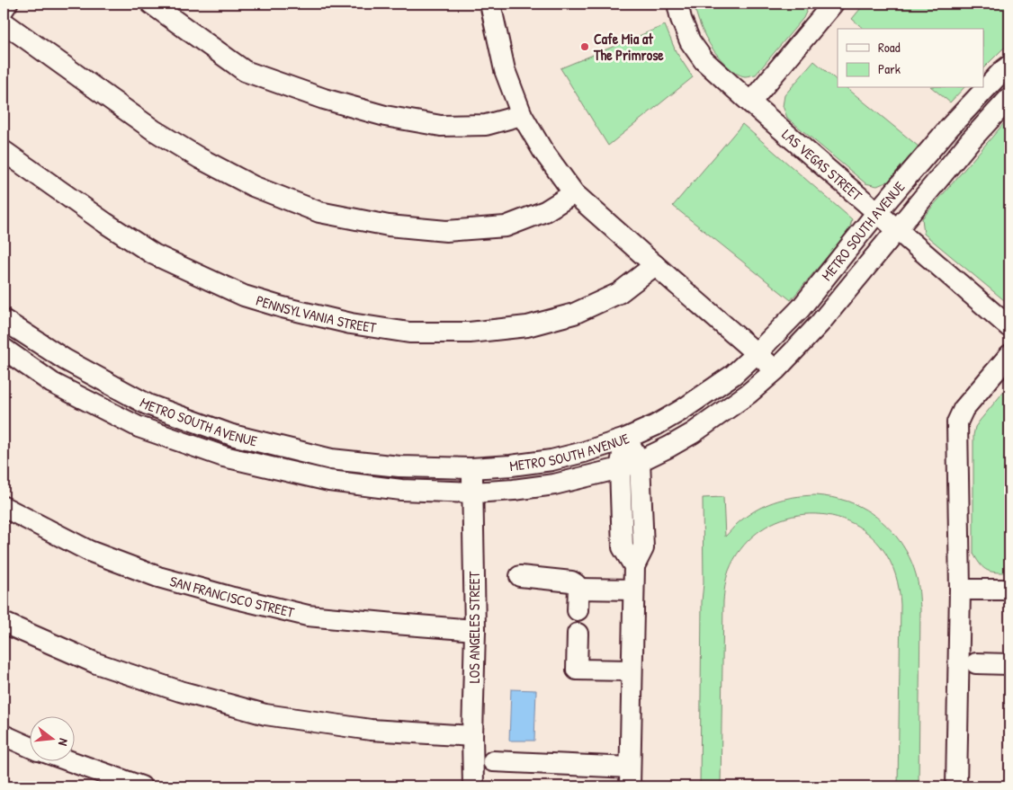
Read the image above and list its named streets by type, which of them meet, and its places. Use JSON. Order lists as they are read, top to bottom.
{
  "streets": {
    "street": [
      "LAS VEGAS STREET",
      "METRO SOUTH AVENUE",
      "PENNSYLVANIA STREET",
      "SAN FRANCISCO STREET",
      "LOS ANGELES STREET"
    ]
  },
  "crossings": [
    ["LAS VEGAS STREET", "METRO SOUTH AVENUE"],
    ["METRO SOUTH AVENUE", "LOS ANGELES STREET"],
    ["SAN FRANCISCO STREET", "LOS ANGELES STREET"]
  ],
  "places": ["Cafe Mia at The Primrose"],
  "legend": ["Road", "Park"],
  "north": "right"
}
